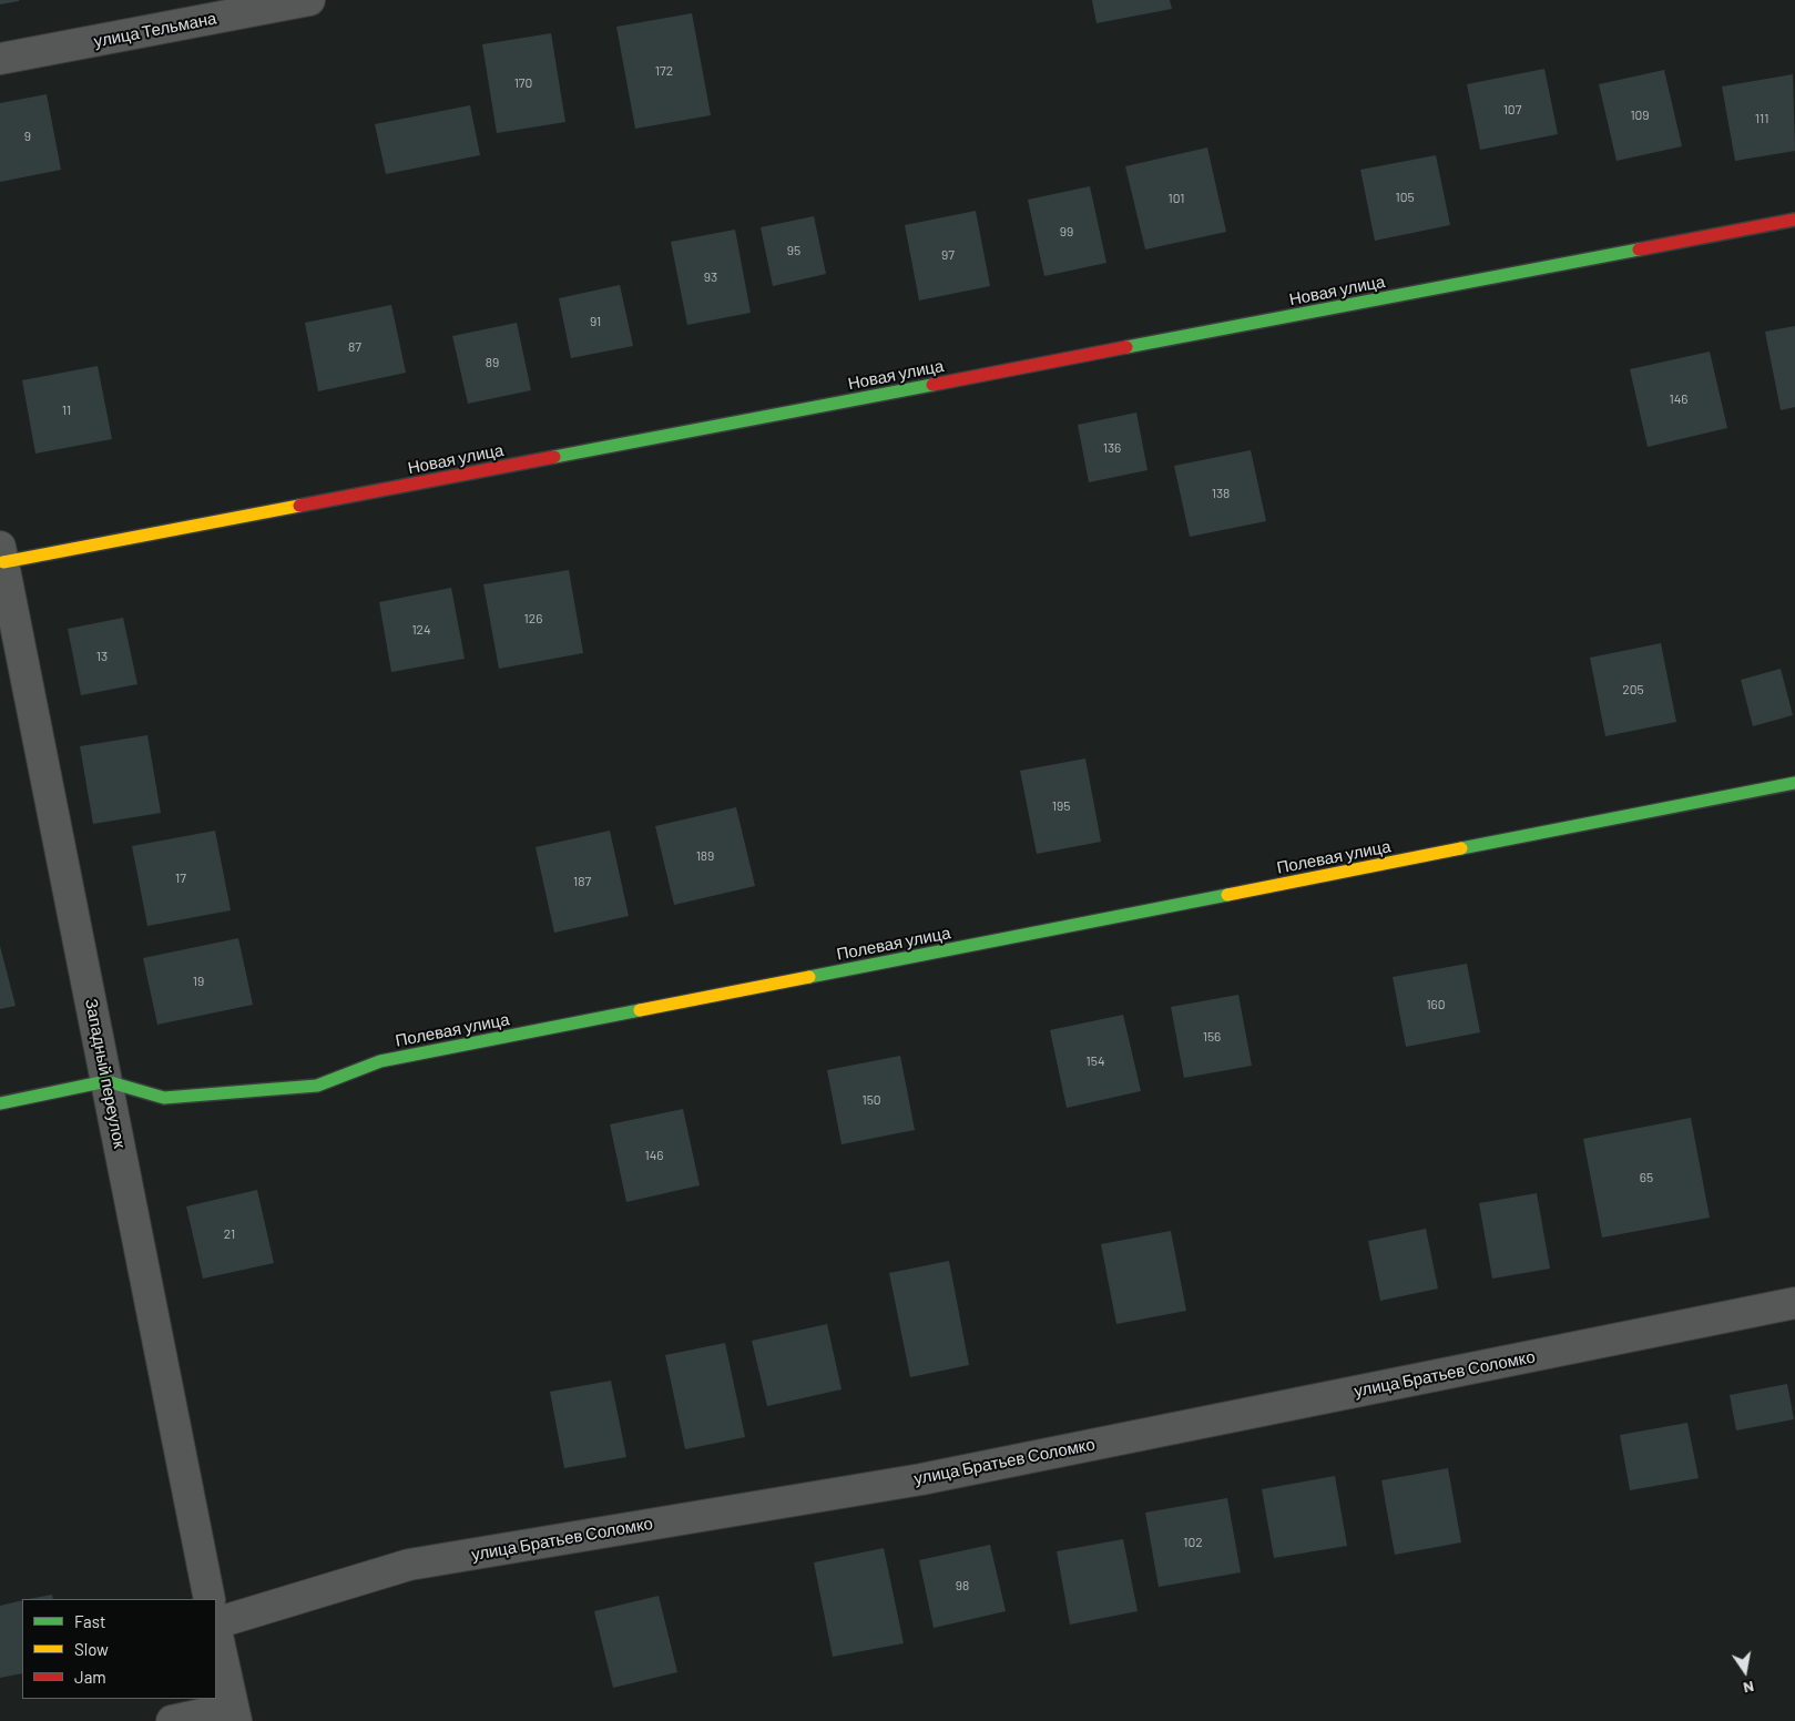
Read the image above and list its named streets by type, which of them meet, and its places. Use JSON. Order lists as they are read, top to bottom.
{
  "streets": {
    "street": [
      "улица Тельмана",
      "Новая улица",
      "Полевая улица",
      "Западный переулок",
      "улица Братьев Соломко"
    ]
  },
  "crossings": [
    ["Новая улица", "Западный переулок"],
    ["Полевая улица", "Западный переулок"]
  ],
  "house_numbers": [
    "172",
    "170",
    "107",
    "109",
    "111",
    "9",
    "105",
    "101",
    "99",
    "95",
    "97",
    "93",
    "91",
    "87",
    "89",
    "146",
    "11",
    "136",
    "138",
    "126",
    "124",
    "13",
    "205",
    "195",
    "189",
    "17",
    "187",
    "19",
    "160",
    "156",
    "154",
    "150",
    "146",
    "65",
    "21",
    "102",
    "98"
  ],
  "legend": ["Fast", "Slow", "Jam"],
  "north": "bottom"
}
